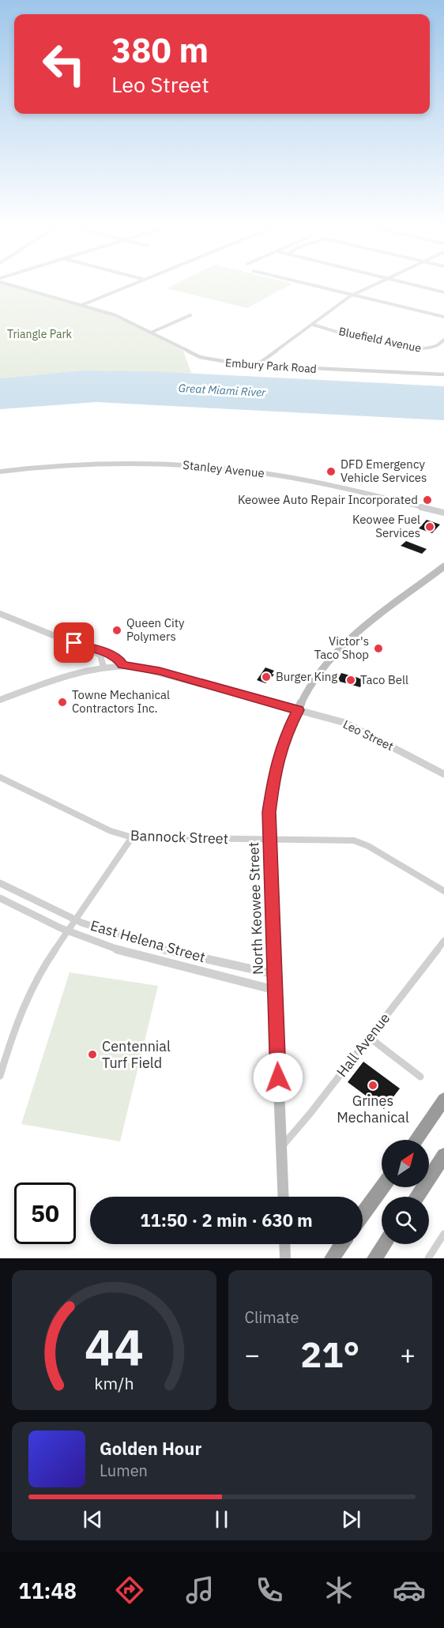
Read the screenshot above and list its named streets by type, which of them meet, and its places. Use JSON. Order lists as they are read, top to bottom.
{
  "streets": {
    "main road": ["North Keowee Street"],
    "street": [
      "Bluefield Avenue",
      "Embury Park Road",
      "Stanley Avenue",
      "Leo Street",
      "Bannock Street",
      "East Helena Street",
      "Hall Avenue"
    ]
  },
  "crossings": [
    ["Leo Street", "North Keowee Street"],
    ["Bannock Street", "North Keowee Street"],
    ["North Keowee Street", "East Helena Street"],
    ["North Keowee Street", "Hall Avenue"]
  ],
  "water": ["Great Miami River"],
  "parks": ["Triangle Park"],
  "places": [
    "DFD Emergency Vehicle Services",
    "Keowee Auto Repair Incorporated",
    "Keowee Fuel Services",
    "Queen City Polymers",
    "Victor's Taco Shop",
    "Burger King",
    "Taco Bell",
    "Towne Mechanical Contractors Inc.",
    "Centennial Turf Field",
    "Grines Mechanical"
  ],
  "north": "top right",
  "page": {
    "turn": ["380 m", "Leo Street"],
    "limit": "50",
    "trip": "11:50 · 2 min · 630 m",
    "tile": "Climate",
    "heat": ["−", "21°", "+"],
    "song": ["Golden Hour", "Lumen"],
    "tabs": "11:48",
    "gauge": ["44", "km/h"]
  }
}
